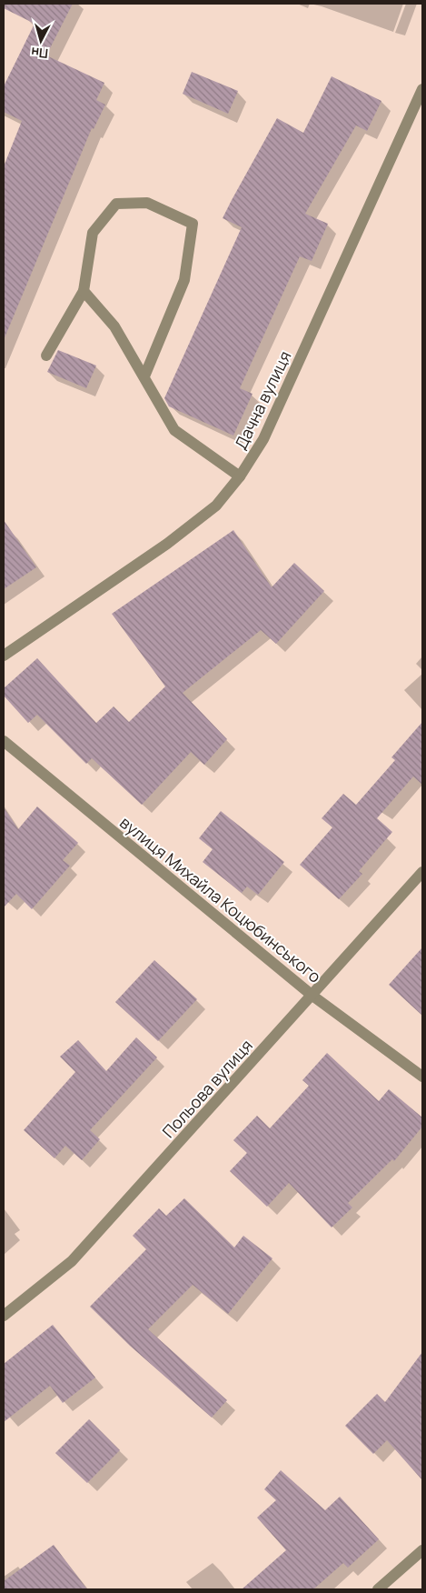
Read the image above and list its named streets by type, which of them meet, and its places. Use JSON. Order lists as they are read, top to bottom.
{
  "streets": {
    "street": ["Дачна вулиця", "вулиця Михайла Коцюбинського", "Польова вулиця"]
  },
  "crossings": [
    ["вулиця Михайла Коцюбинського", "Польова вулиця"]
  ],
  "north": "bottom"
}
